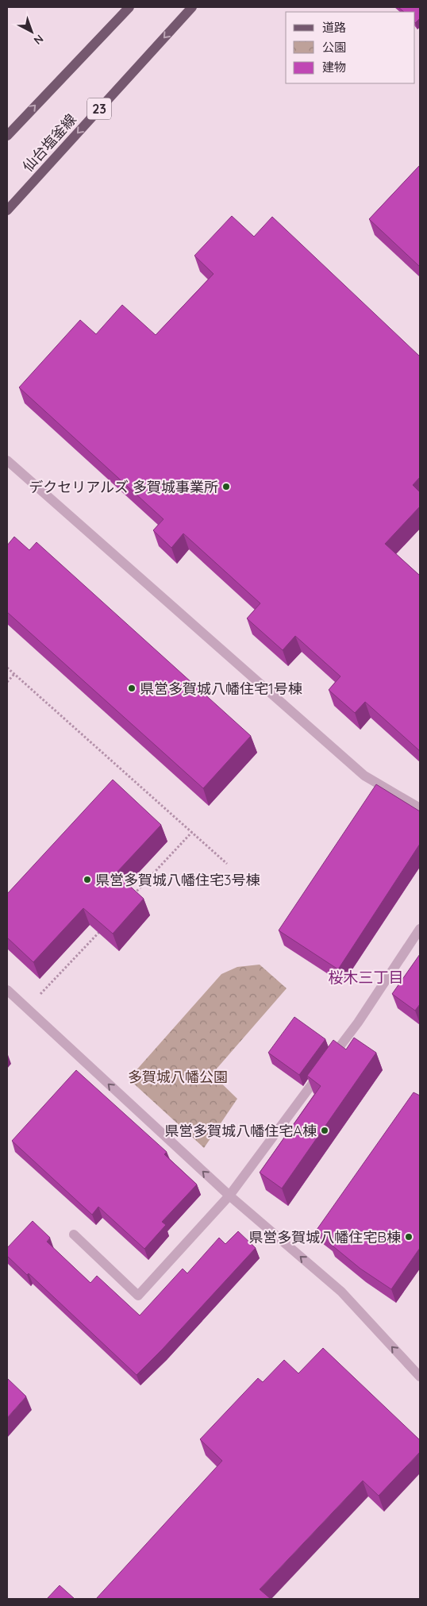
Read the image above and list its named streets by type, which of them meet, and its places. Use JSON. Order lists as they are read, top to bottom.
{
  "streets": {
    "main road": ["23", "仙台塩釜線"]
  },
  "districts": ["桜木三丁目"],
  "parks": ["多賀城八幡公園"],
  "places": [
    "デクセリアルズ 多賀城事業所",
    "県営多賀城八幡住宅1号棟",
    "県営多賀城八幡住宅3号棟",
    "県営多賀城八幡住宅A棟",
    "県営多賀城八幡住宅B棟"
  ],
  "legend": ["道路", "公園", "建物"],
  "north": "bottom right"
}
